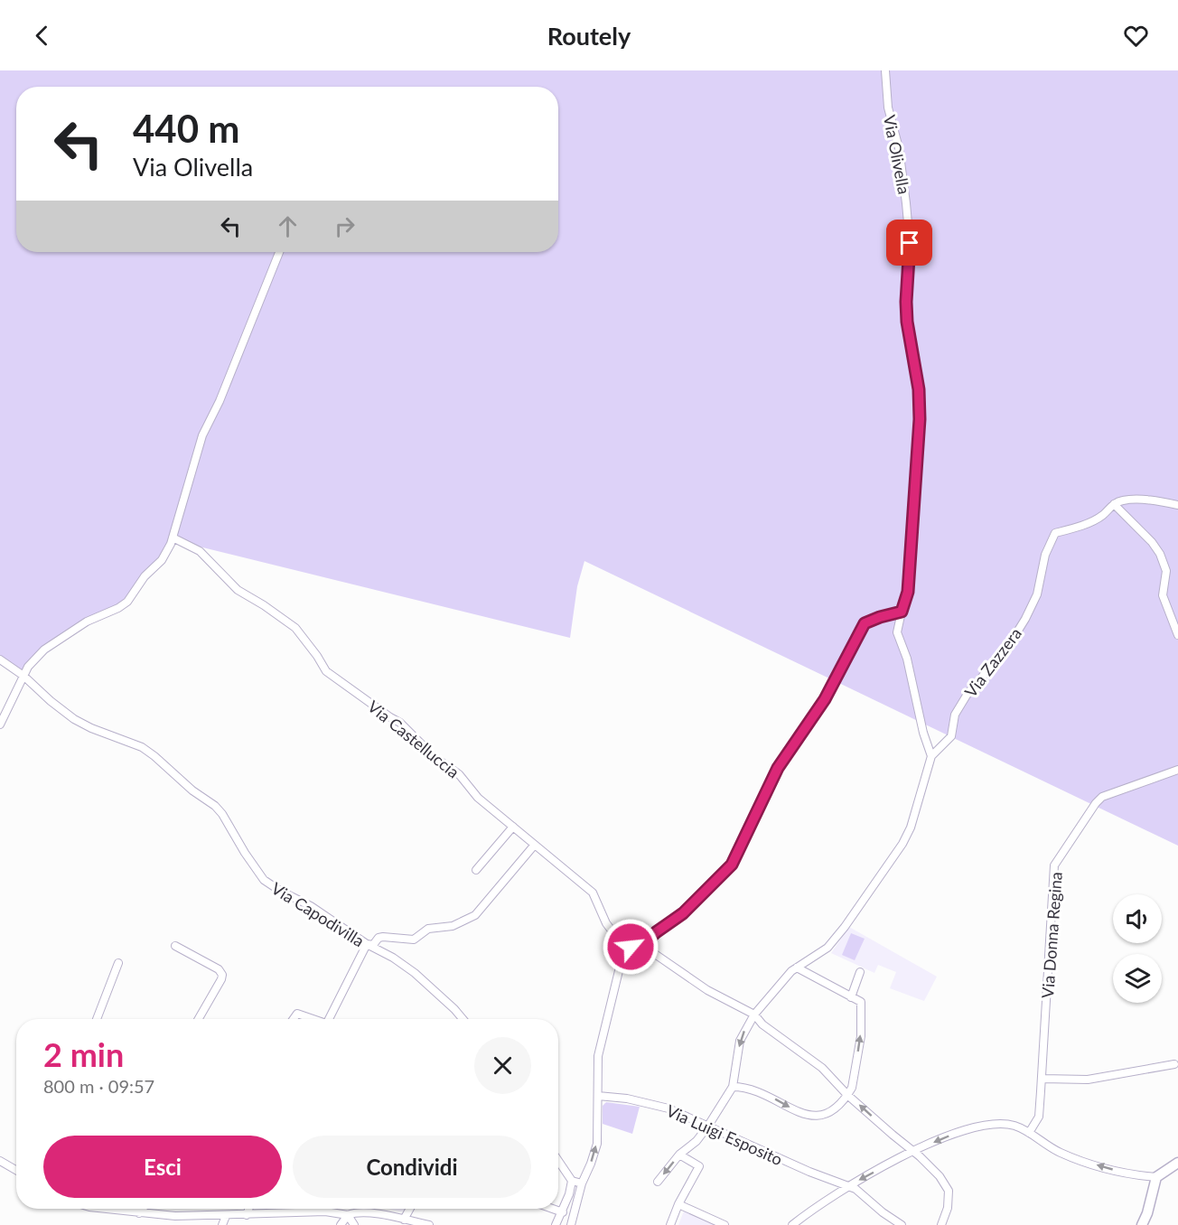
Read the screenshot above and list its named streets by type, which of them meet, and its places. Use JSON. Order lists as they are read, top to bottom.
{
  "streets": {
    "street": [
      "Via Olivella",
      "Via Zazzera",
      "Via Castelluccia",
      "Via Capodivilla",
      "Via Donna Regina",
      "Via Luigi Esposito"
    ]
  },
  "crossings": [
    ["Via Olivella", "Via Zazzera"]
  ],
  "page": {
    "header": "Routely",
    "turn": ["440 m", "Via Olivella"],
    "heading": ["2 min", "800 m · 09:57"],
    "buttons": ["Esci", "Condividi"]
  }
}
